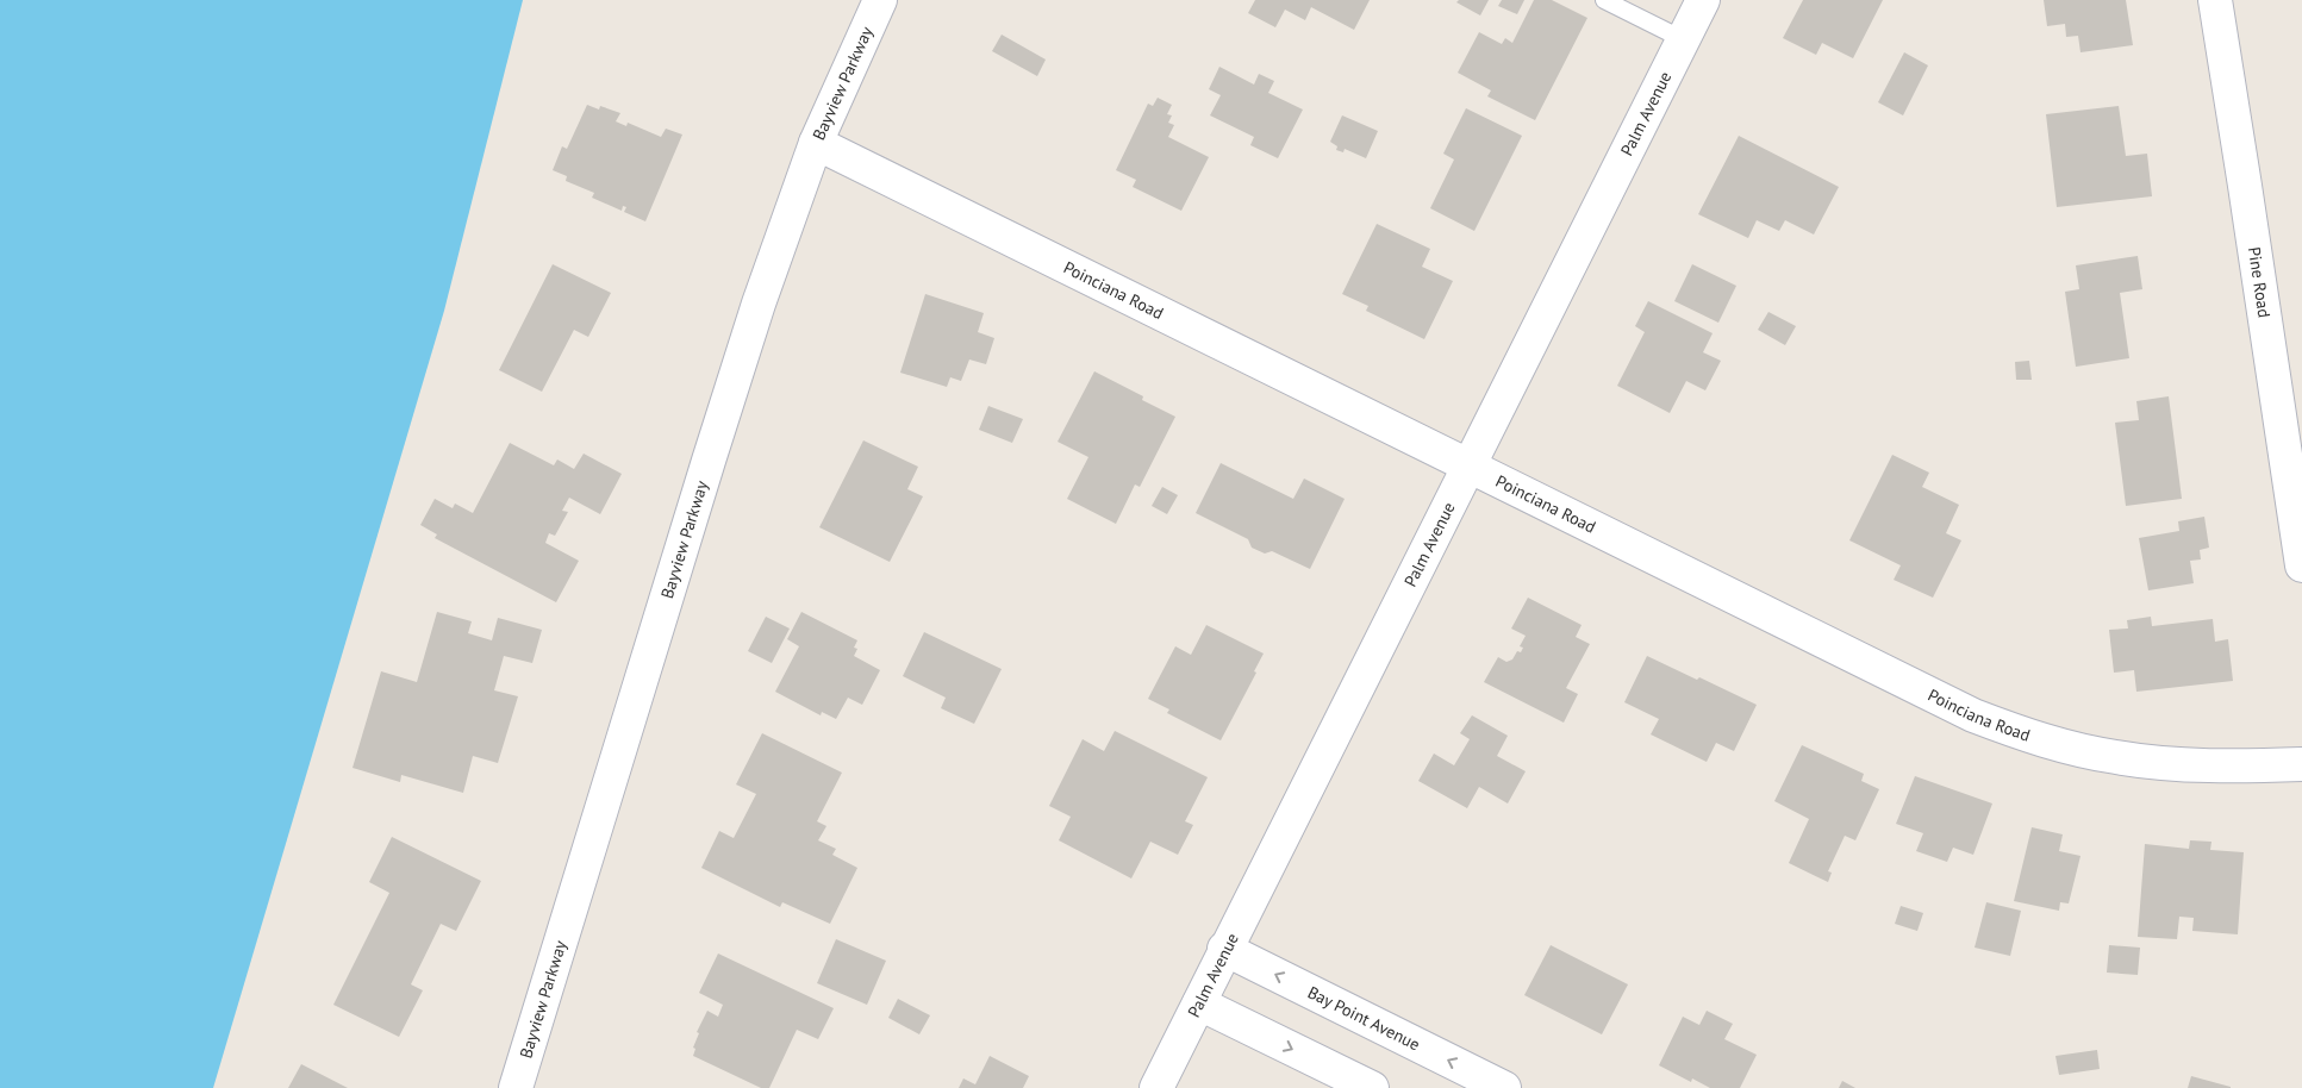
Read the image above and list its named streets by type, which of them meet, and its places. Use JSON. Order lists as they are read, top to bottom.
{
  "streets": {
    "street": [
      "Bayview Parkway",
      "Palm Avenue",
      "Pine Road",
      "Poinciana Road",
      "Bay Point Avenue"
    ]
  },
  "crossings": [
    ["Bayview Parkway", "Poinciana Road"],
    ["Palm Avenue", "Poinciana Road"],
    ["Palm Avenue", "Bay Point Avenue"]
  ]
}
